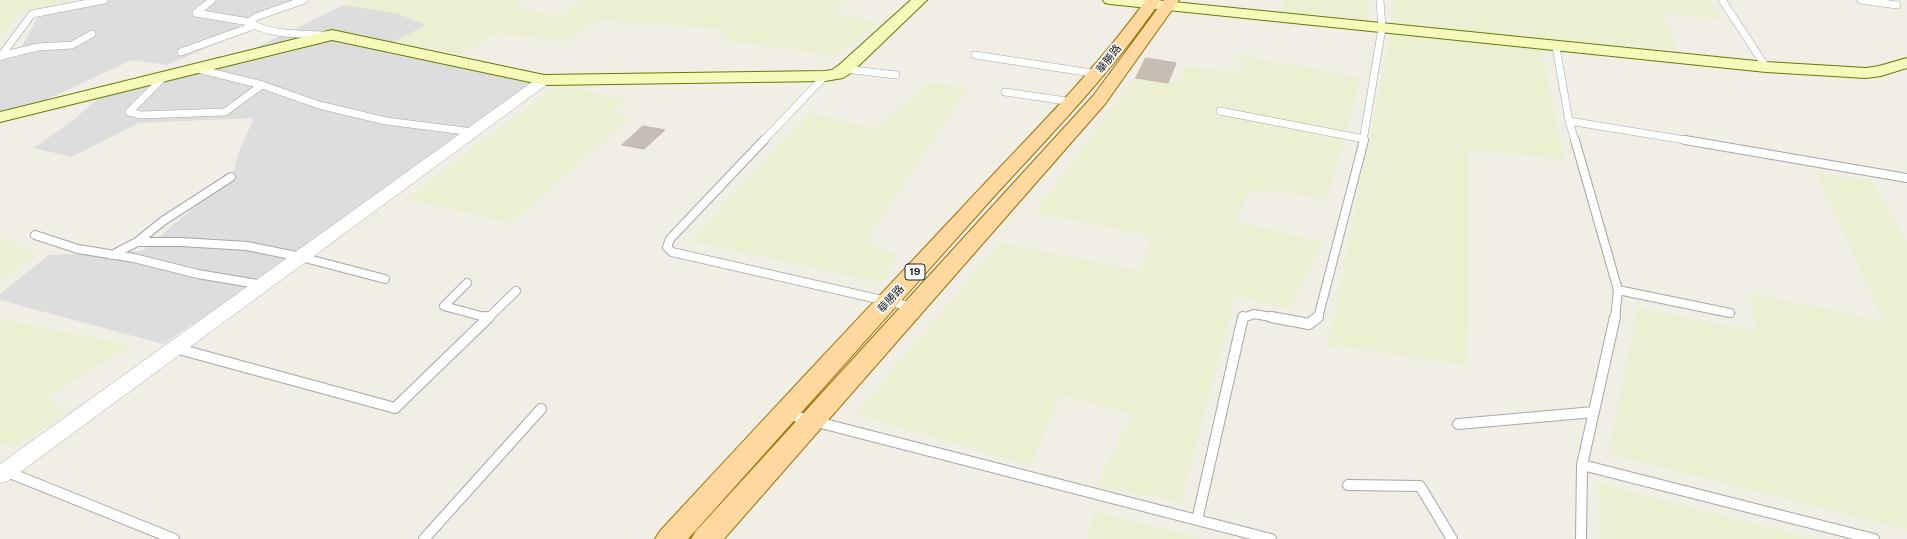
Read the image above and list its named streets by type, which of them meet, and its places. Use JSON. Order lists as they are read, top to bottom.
{
  "streets": {
    "main road": ["華勝路", "19"]
  }
}
